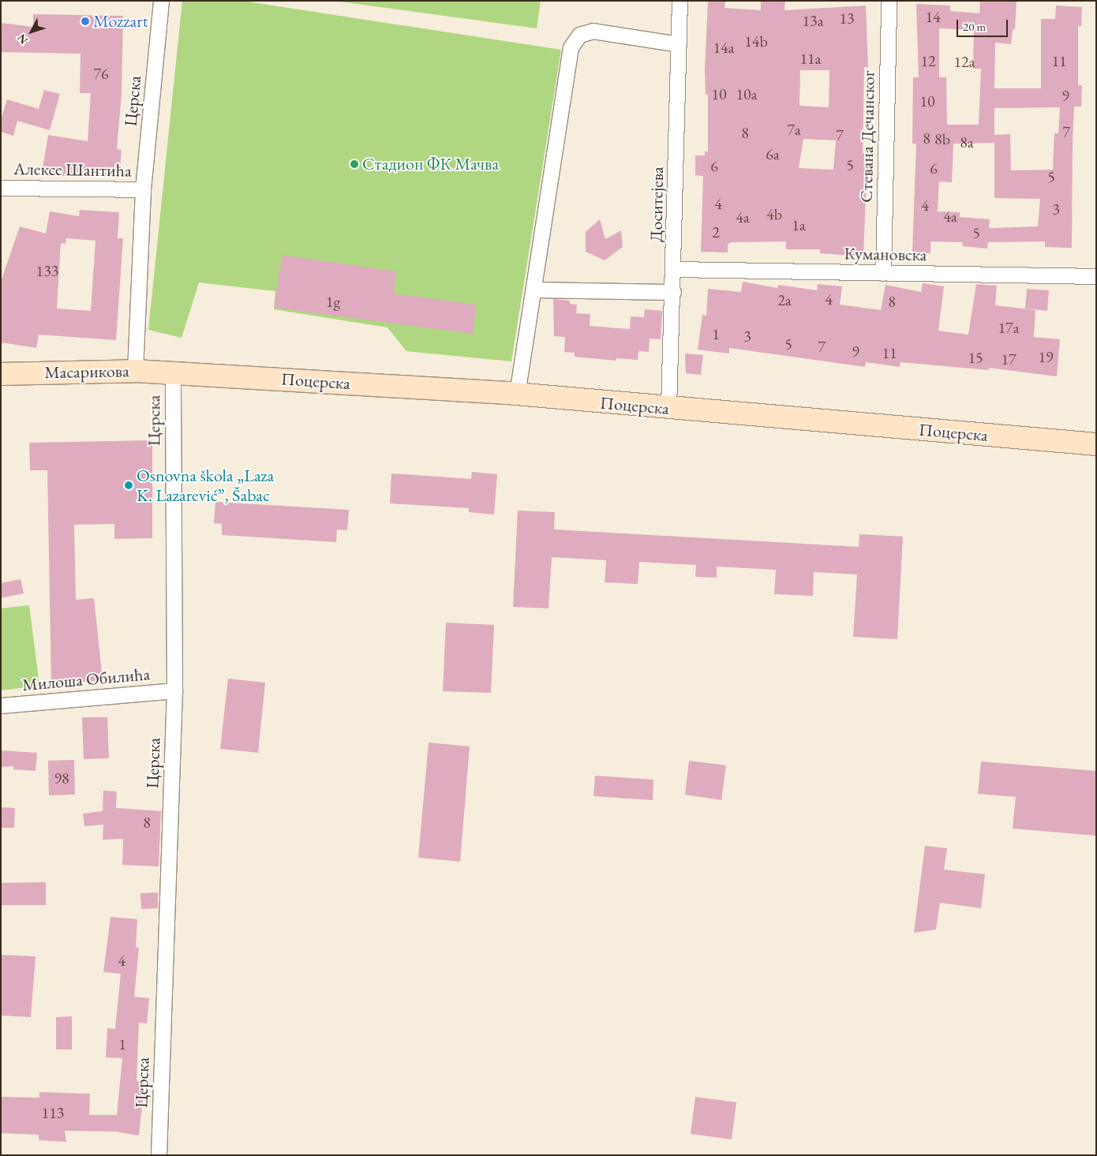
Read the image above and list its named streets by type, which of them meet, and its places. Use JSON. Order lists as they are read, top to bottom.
{
  "streets": {
    "main road": ["Масарикова", "Поцерска"],
    "street": [
      "Церска",
      "Стевана Дечанског",
      "Алексе Шантића",
      "Доситејева",
      "Кумановска",
      "Милоша Обилића"
    ]
  },
  "crossings": [
    ["Церска", "Алексе Шантића"],
    ["Церска", "Масарикова"],
    ["Церска", "Поцерска"],
    ["Церска", "Милоша Обилића"],
    ["Стевана Дечанског", "Кумановска"],
    ["Доситејева", "Кумановска"],
    ["Доситејева", "Поцерска"],
    ["Масарикова", "Поцерска"]
  ],
  "places": ["Mozzart", "Стадион ФК Мачва", "Osnovna škola „Laza K. Lazarević”, Šabac"],
  "house_numbers": [
    "14",
    "13",
    "13a",
    "14b",
    "14a",
    "11a",
    "12",
    "11",
    "12a",
    "76",
    "10",
    "10a",
    "9",
    "10",
    "7a",
    "7",
    "8",
    "7",
    "8",
    "8b",
    "8a",
    "6a",
    "5",
    "6",
    "6",
    "5",
    "4",
    "4",
    "3",
    "4b",
    "4a",
    "4a",
    "1a",
    "2",
    "5",
    "133",
    "4",
    "2a",
    "1g",
    "8",
    "17a",
    "1",
    "3",
    "5",
    "7",
    "9",
    "11",
    "19",
    "15",
    "17",
    "98",
    "8",
    "4",
    "1",
    "113"
  ],
  "scale_bar": "20 m",
  "north": "bottom left"
}
